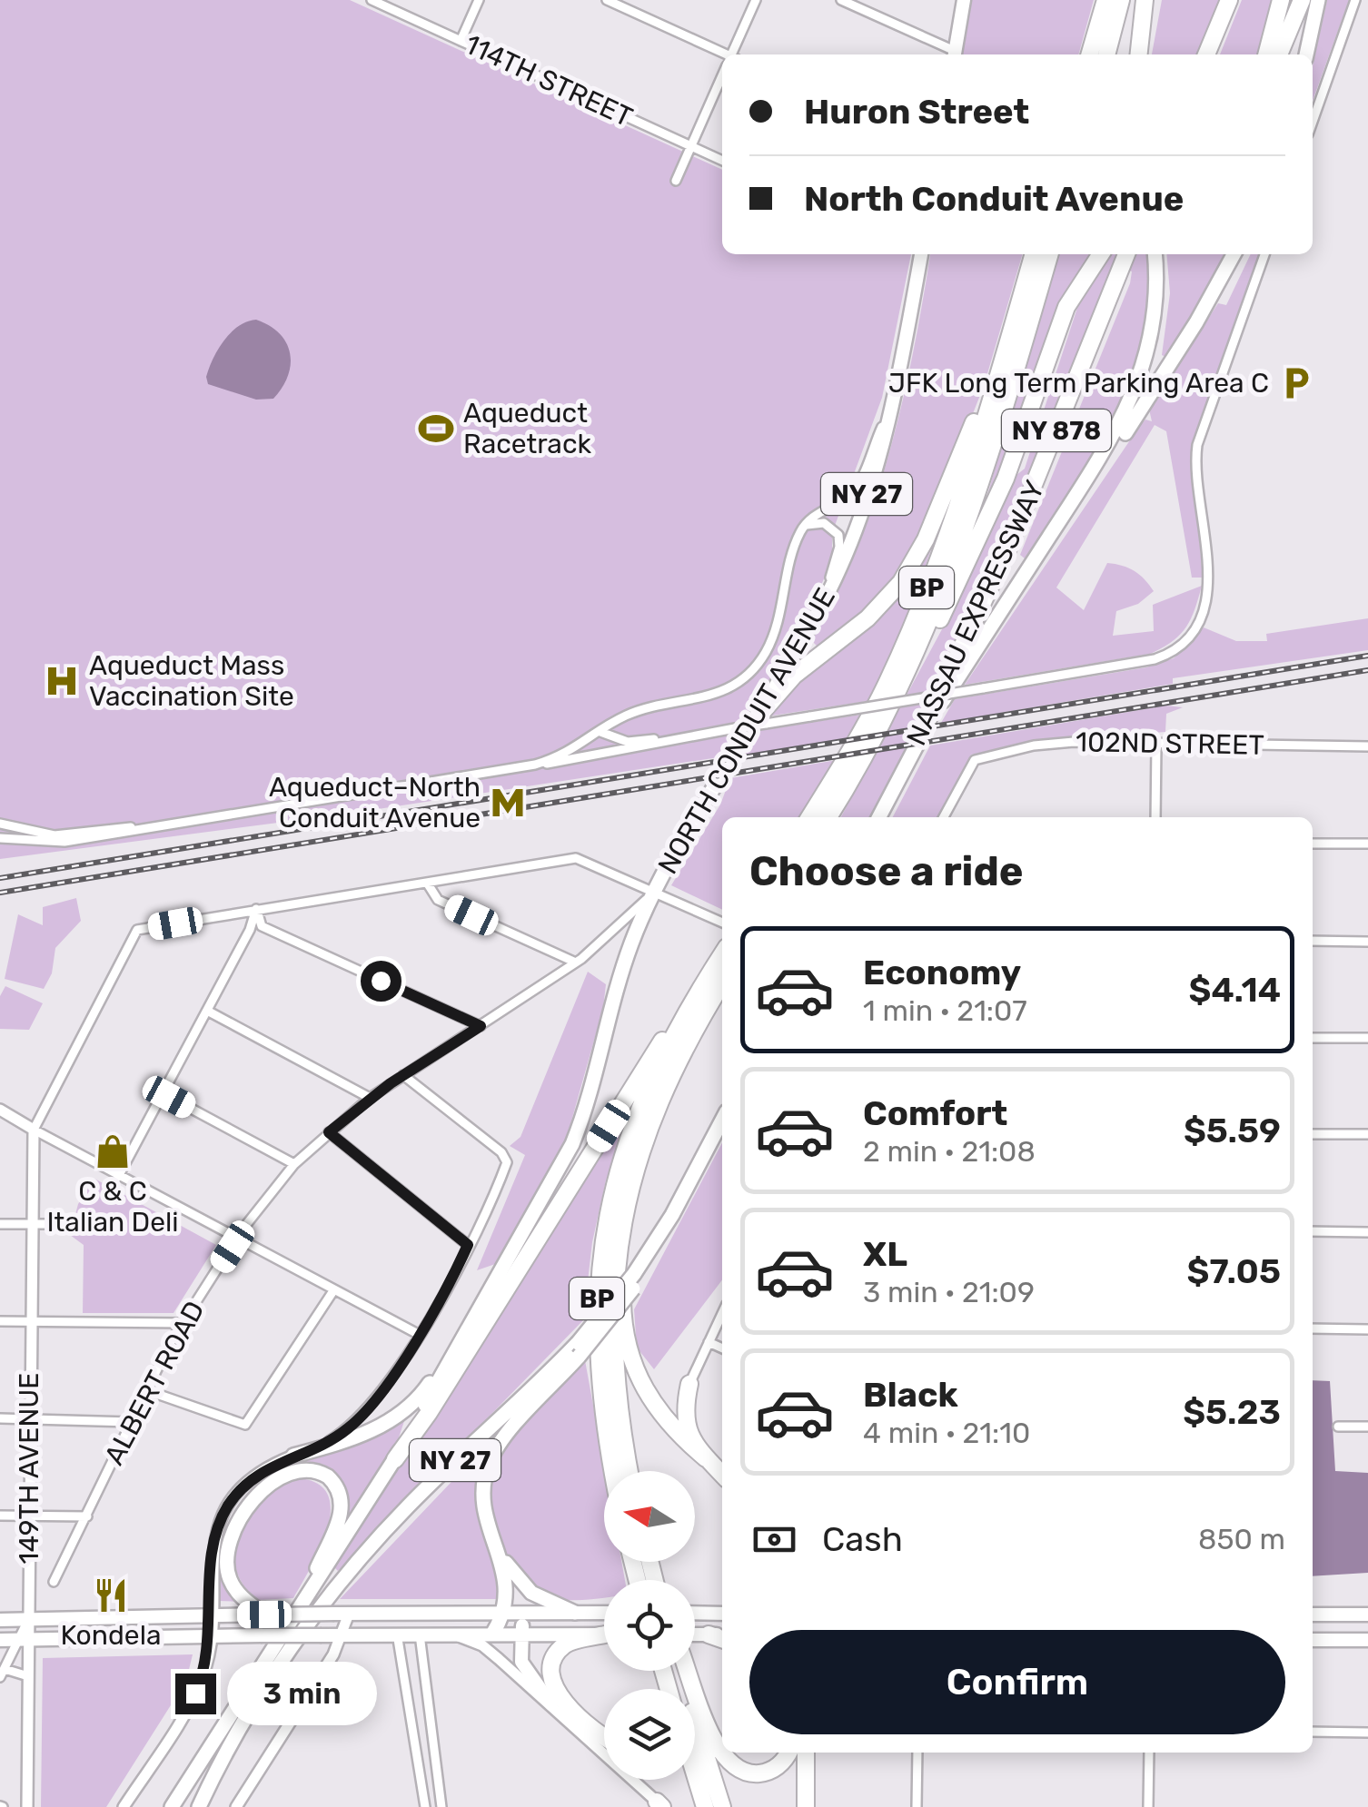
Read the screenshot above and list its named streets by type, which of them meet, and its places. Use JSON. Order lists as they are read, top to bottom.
{
  "streets": {
    "highway": [
      "NY 878",
      "NY 27",
      "BP",
      "NASSAU EXPRESSWAY",
      "NORTH CONDUIT AVENUE"
    ],
    "street": [
      "114TH STREET",
      "102ND STREET",
      "ALBERT ROAD",
      "149TH AVENUE"
    ]
  },
  "crossings": [
    ["NORTH CONDUIT AVENUE", "ALBERT ROAD"]
  ],
  "places": {
    "parking": ["JFK Long Term Parking Area C"],
    "sports": ["Aqueduct Racetrack"],
    "hospital": ["Aqueduct Mass Vaccination Site"],
    "metro station": ["Aqueduct–North Conduit Avenue"],
    "shop": ["C & C Italian Deli"],
    "restaurant": ["Kondela"]
  },
  "north": "left",
  "page": {
    "banner": ["Huron Street", "North Conduit Avenue"],
    "heading": "Choose a ride",
    "list": [
      {
        "name": "Economy",
        "note": "1 min · 21:07",
        "value": "$4.14"
      },
      {
        "name": "Comfort",
        "note": "2 min · 21:08",
        "value": "$5.59"
      },
      {
        "name": "XL",
        "note": "3 min · 21:09",
        "value": "$7.05"
      },
      {
        "name": "Black",
        "note": "4 min · 21:10",
        "value": "$5.23"
      }
    ],
    "pay": ["Cash", "850 m"],
    "buttons": "Confirm",
    "bubble": "3 min"
  }
}
